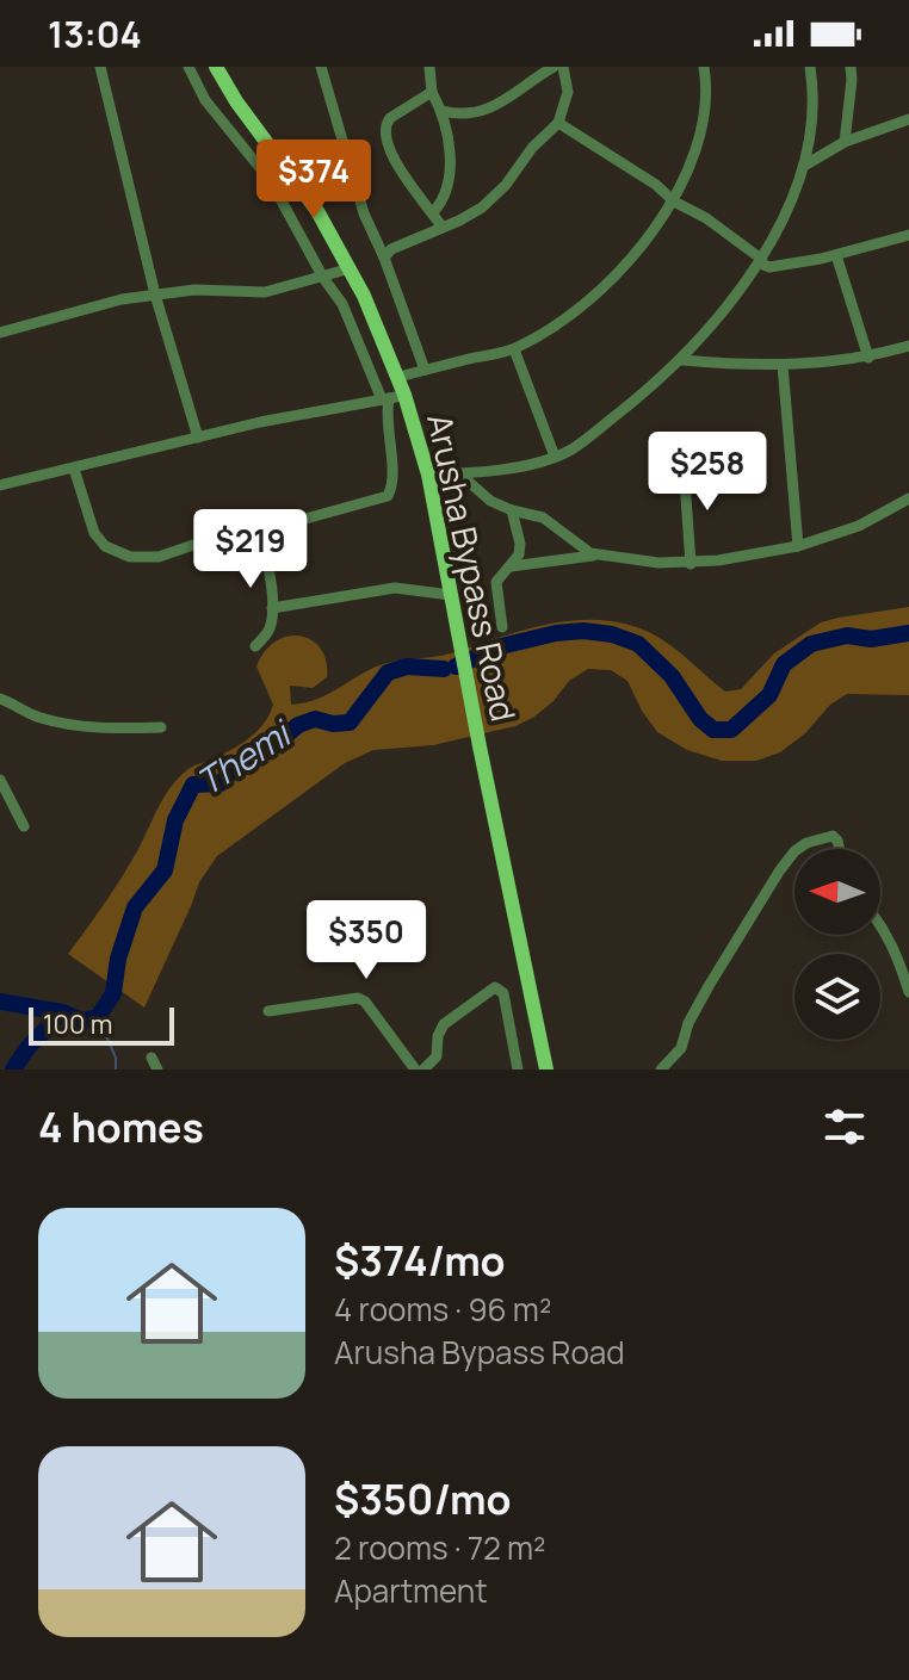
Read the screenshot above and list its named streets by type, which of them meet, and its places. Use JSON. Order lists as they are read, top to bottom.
{
  "streets": {
    "main road": ["Arusha Bypass Road"]
  },
  "water": ["Themi"],
  "scale_bar": "100 m",
  "north": "left",
  "page": {
    "status": "13:04",
    "price": [
      "$374",
      "$258",
      "$219",
      "$350"
    ],
    "scale": "100 m",
    "heading": "4 homes",
    "list": [
      {
        "name": "$374/mo",
        "note": "4 rooms · 96 m² · Arusha Bypass Road"
      },
      {
        "name": "$350/mo",
        "note": "2 rooms · 72 m² · Apartment"
      }
    ]
  }
}
